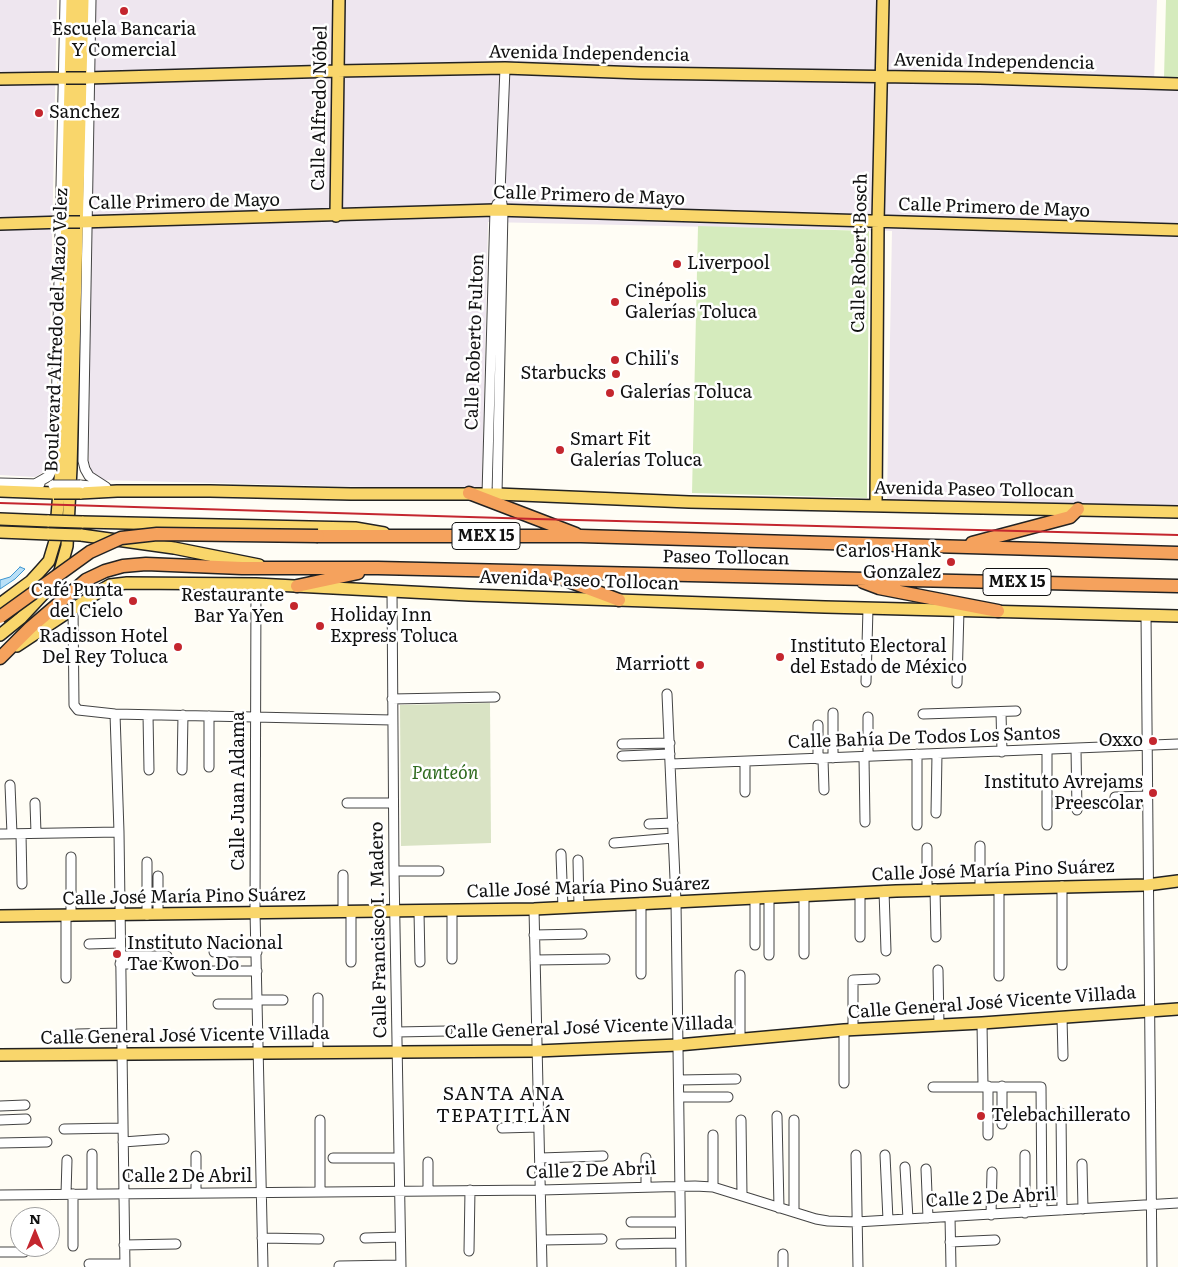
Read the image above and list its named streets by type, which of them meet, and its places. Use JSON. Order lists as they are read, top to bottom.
{
  "streets": {
    "highway": ["Avenida Paseo Tollocan", "MEX 15", "Paseo Tollocan"],
    "main road": [
      "Avenida Independencia",
      "Calle Alfredo Nóbel",
      "Calle Primero de Mayo",
      "Calle Robert Bosch",
      "Boulevard Alfredo del Mazo Velez",
      "Calle José María Pino Suárez",
      "Calle General José Vicente Villada"
    ],
    "street": [
      "Calle Roberto Fulton",
      "Calle Bahía De Todos Los Santos",
      "Calle Juan Aldama",
      "Calle Francisco I. Madero",
      "Calle 2 De Abril"
    ]
  },
  "crossings": [
    ["Avenida Independencia", "Calle Alfredo Nóbel"],
    ["Avenida Independencia", "Calle Robert Bosch"],
    ["Avenida Independencia", "Boulevard Alfredo del Mazo Velez"],
    ["Avenida Independencia", "Calle Roberto Fulton"],
    ["Calle Alfredo Nóbel", "Calle Primero de Mayo"],
    ["Calle Primero de Mayo", "Calle Robert Bosch"],
    ["Calle Primero de Mayo", "Boulevard Alfredo del Mazo Velez"],
    ["Calle Primero de Mayo", "Calle Roberto Fulton"],
    ["Calle Robert Bosch", "Avenida Paseo Tollocan"],
    ["Boulevard Alfredo del Mazo Velez", "Avenida Paseo Tollocan"],
    ["Calle Roberto Fulton", "Avenida Paseo Tollocan"],
    ["Avenida Paseo Tollocan", "MEX 15"],
    ["Avenida Paseo Tollocan", "Paseo Tollocan"],
    ["Avenida Paseo Tollocan", "Calle Juan Aldama"],
    ["Avenida Paseo Tollocan", "Calle Francisco I. Madero"],
    ["MEX 15", "Paseo Tollocan"],
    ["Calle Juan Aldama", "Calle José María Pino Suárez"],
    ["Calle Juan Aldama", "Calle General José Vicente Villada"],
    ["Calle Juan Aldama", "Calle 2 De Abril"],
    ["Calle José María Pino Suárez", "Calle Francisco I. Madero"],
    ["Calle Francisco I. Madero", "Calle General José Vicente Villada"],
    ["Calle Francisco I. Madero", "Calle 2 De Abril"]
  ],
  "districts": ["SANTA ANA TEPATITLÁN"],
  "parks": ["Panteón"],
  "places": [
    "Escuela Bancaria Y Comercial",
    "Sanchez",
    "Liverpool",
    "Cinépolis Galerías Toluca",
    "Chili's",
    "Starbucks",
    "Galerías Toluca",
    "Smart Fit Galerías Toluca",
    "Carlos Hank Gonzalez",
    "Café Punta del Cielo",
    "Restaurante Bar Ya Yen",
    "Holiday Inn Express Toluca",
    "Radisson Hotel Del Rey Toluca",
    "Instituto Electoral del Estado de México",
    "Marriott",
    "Oxxo",
    "Instituto Avrejams Preescolar",
    "Instituto Nacional Tae Kwon Do",
    "Telebachillerato"
  ],
  "north": "top"
}
